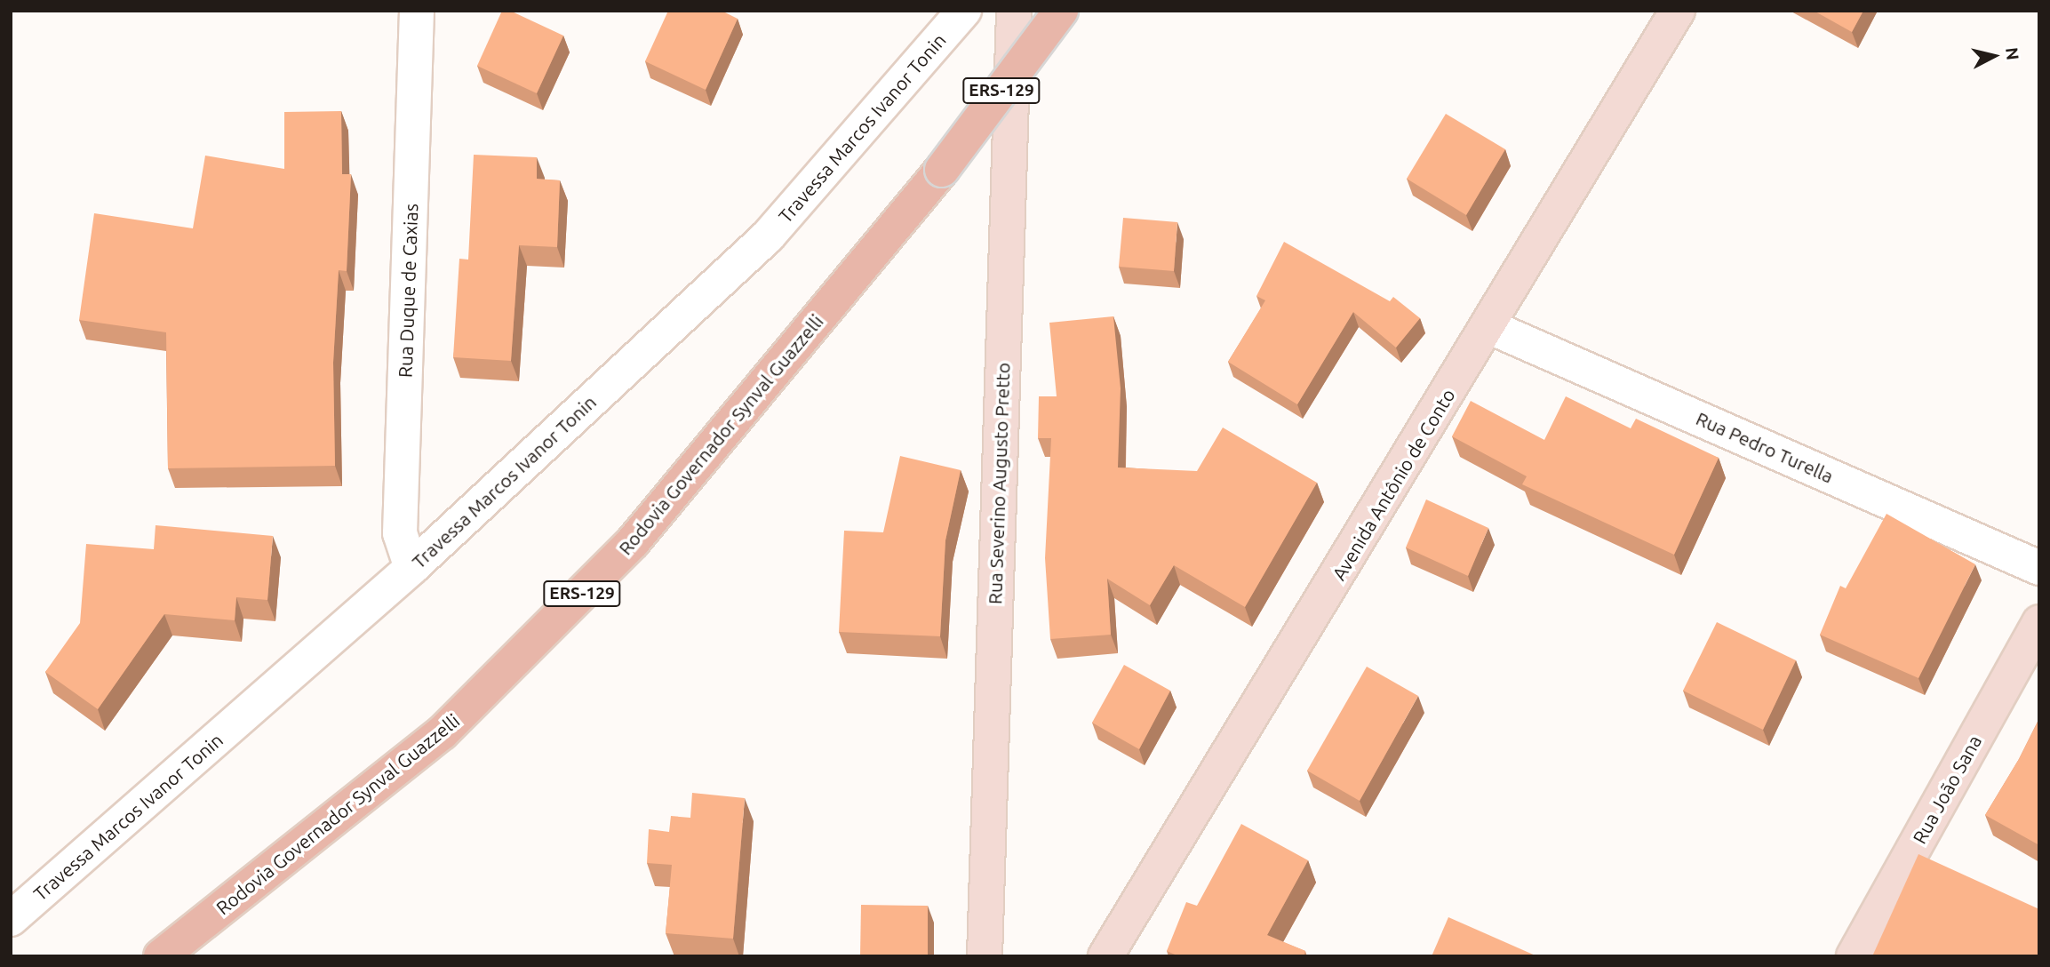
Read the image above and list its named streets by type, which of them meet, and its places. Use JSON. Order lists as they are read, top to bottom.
{
  "streets": {
    "main road": ["ERS-129", "Rodovia Governador Synval Guazzelli"],
    "street": [
      "Travessa Marcos Ivanor Tonin",
      "Rua Duque de Caxias",
      "Rua Pedro Turella",
      "Rua Severino Augusto Pretto",
      "Avenida Antônio de Conto",
      "Rua João Sana"
    ]
  },
  "crossings": [
    ["Travessa Marcos Ivanor Tonin", "Rua Duque de Caxias"],
    ["Rua Pedro Turella", "Avenida Antônio de Conto"]
  ],
  "north": "right"
}
